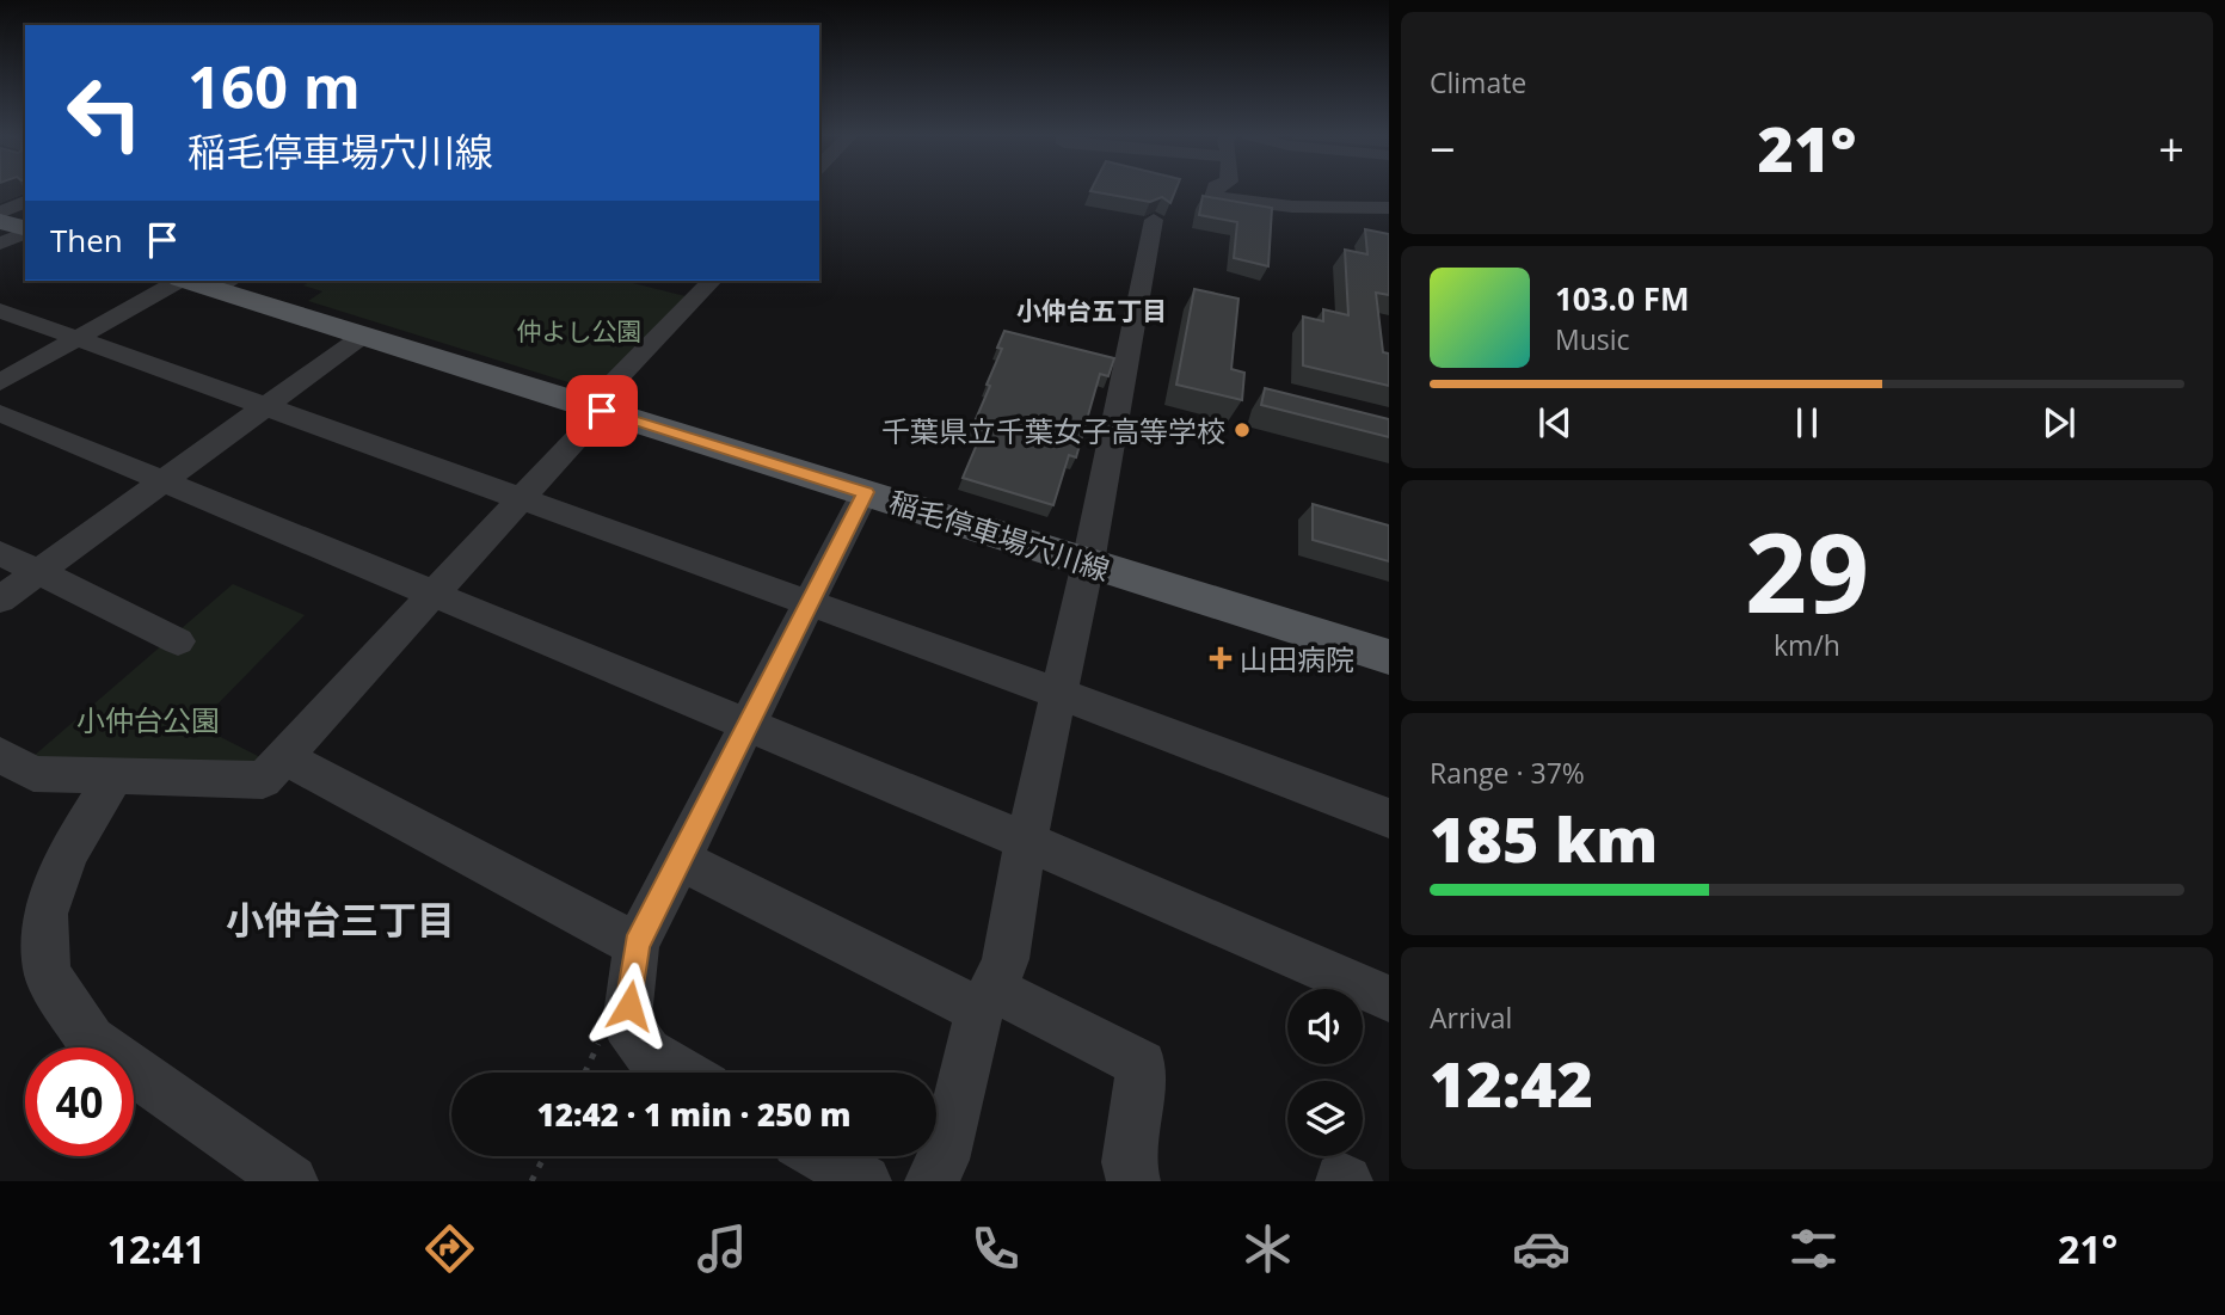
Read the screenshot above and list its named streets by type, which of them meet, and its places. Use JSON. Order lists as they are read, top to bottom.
{
  "streets": {
    "main road": ["稲毛停車場穴川線"]
  },
  "districts": ["小仲台五丁目", "小仲台三丁目"],
  "parks": ["仲よし公園", "小仲台公園"],
  "places": {
    "other": ["千葉県立千葉女子高等学校"],
    "health": ["山田病院"]
  },
  "page": {
    "tile": [
      "Climate",
      ["29", "km/h"],
      ["Range · 37%", "185 km"],
      ["Arrival", "12:42"]
    ],
    "turn": ["160 m", "稲毛停車場穴川線"],
    "heat": ["−", "21°", "+"],
    "then": "Then",
    "song": ["103.0 FM", "Music"],
    "limit": "40",
    "trip": "12:42 · 1 min · 250 m",
    "tabs": ["12:41", "21°"]
  }
}
